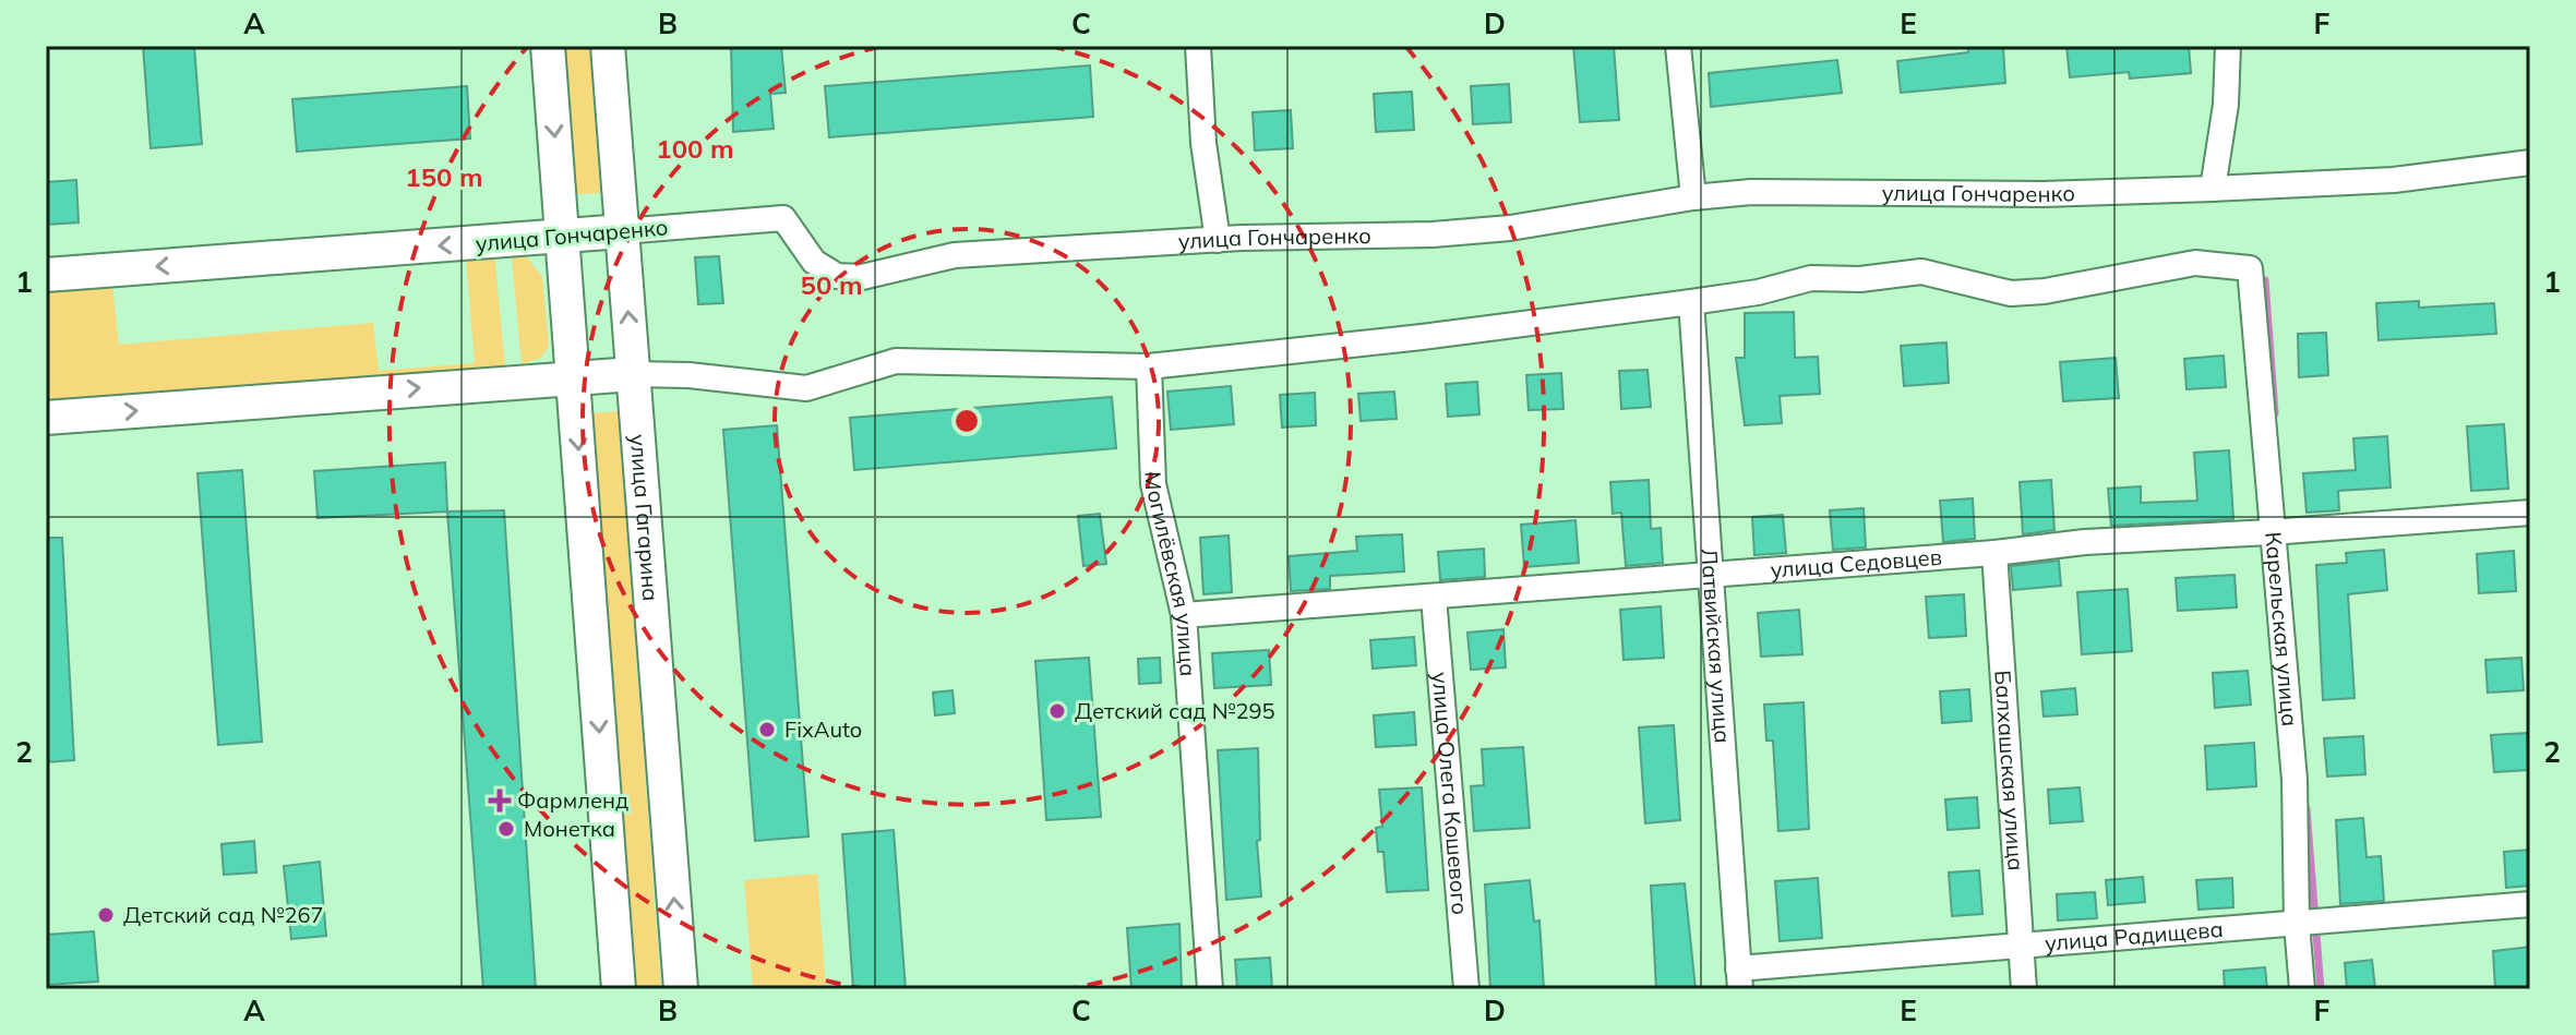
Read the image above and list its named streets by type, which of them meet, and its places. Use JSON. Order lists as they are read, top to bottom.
{
  "streets": {
    "main road": ["улица Гончаренко", "улица Гагарина"],
    "street": [
      "улица Седовцев",
      "Могилёвская улица",
      "Карельская улица",
      "Латвийская улица",
      "Балхашская улица",
      "улица Олега Кошевого",
      "улица Радищева"
    ]
  },
  "crossings": [
    ["улица Гончаренко", "улица Гагарина"],
    ["улица Седовцев", "Могилёвская улица"],
    ["улица Седовцев", "Карельская улица"],
    ["улица Седовцев", "Латвийская улица"],
    ["улица Седовцев", "Балхашская улица"],
    ["улица Седовцев", "улица Олега Кошевого"],
    ["Карельская улица", "Латвийская улица"],
    ["Карельская улица", "улица Радищева"],
    ["Латвийская улица", "улица Радищева"],
    ["Балхашская улица", "улица Радищева"]
  ],
  "places": {
    "other": [
      "Детский сад №295",
      "FixAuto",
      "Монетка",
      "Детский сад №267"
    ],
    "health": ["Фармленд"]
  },
  "grid": {
    "columns": [
      "A",
      "B",
      "C",
      "D",
      "E",
      "F"
    ],
    "rows": ["1", "2"]
  },
  "rings": ["100 m", "150 m", "50 m"]
}
